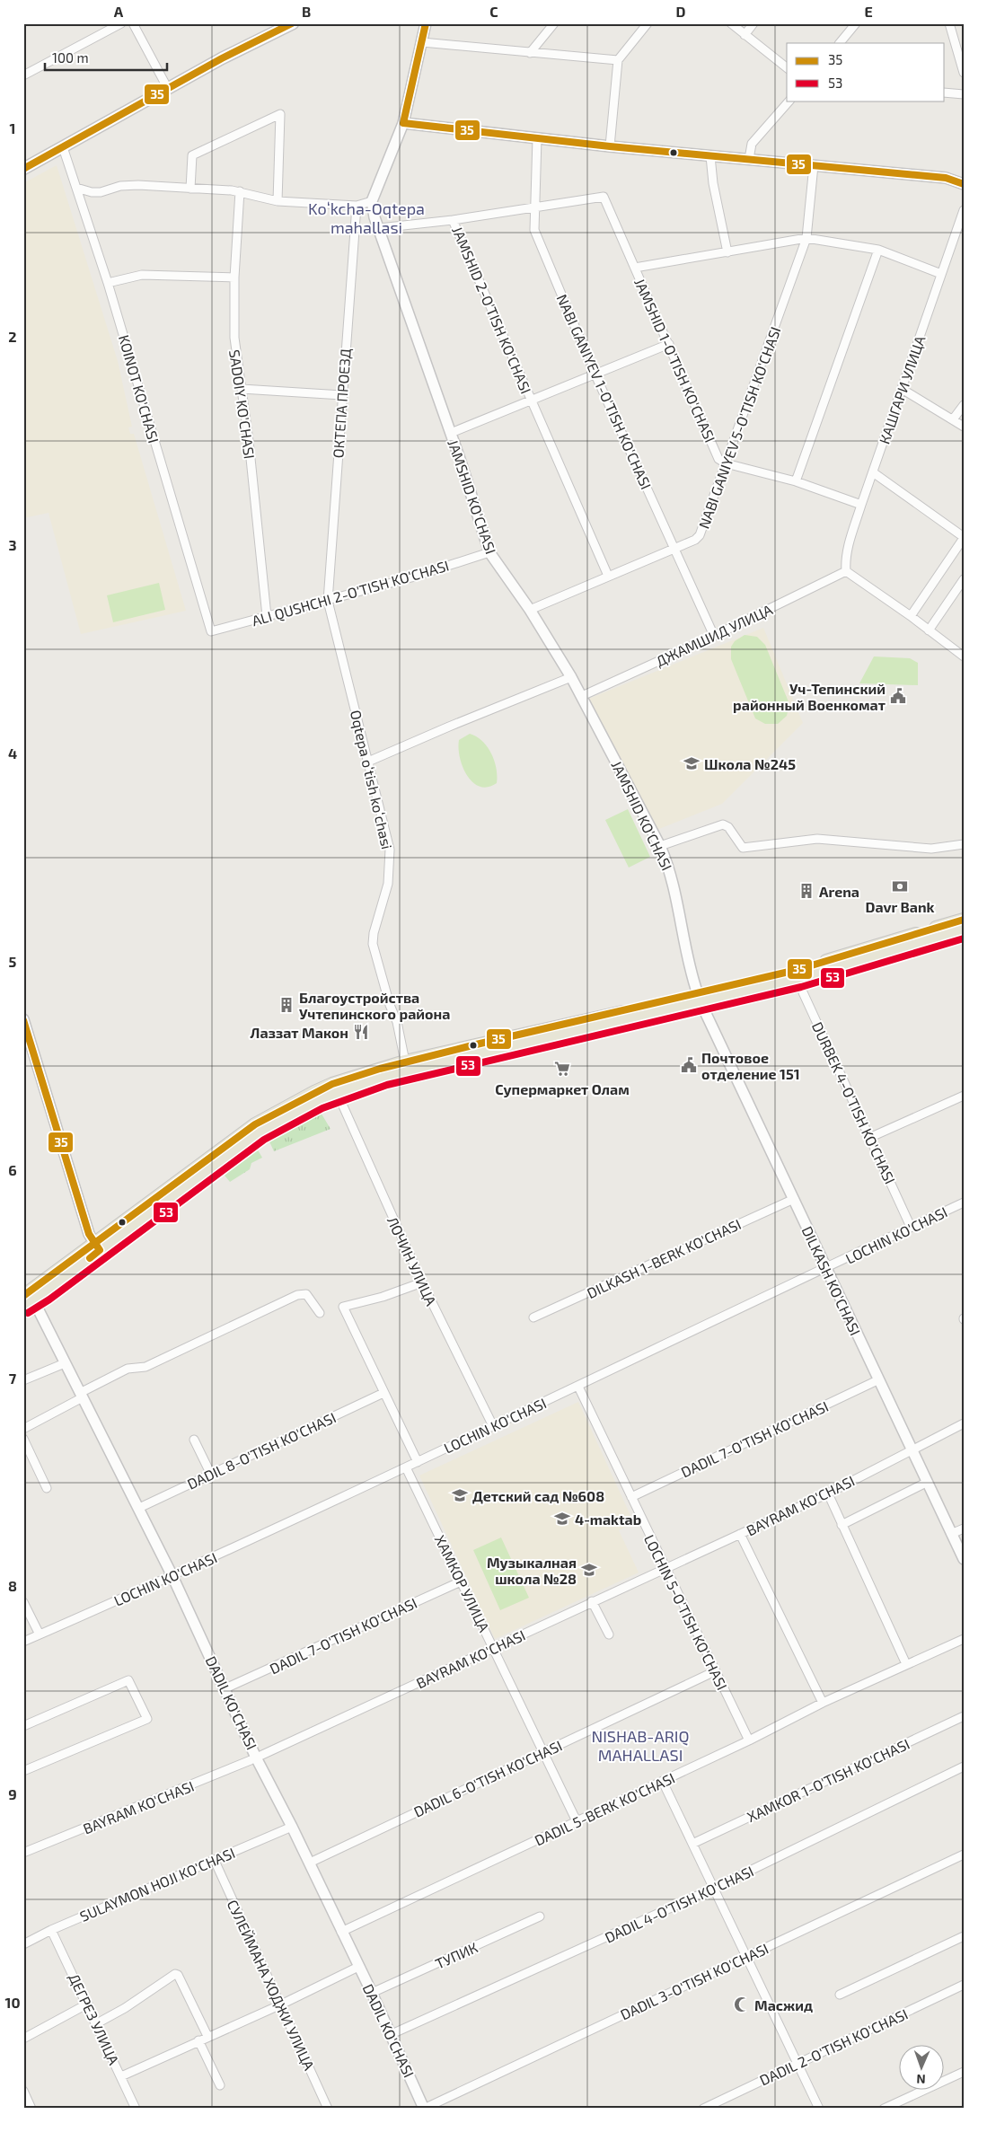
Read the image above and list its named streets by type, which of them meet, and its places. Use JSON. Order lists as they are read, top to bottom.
{
  "streets": {
    "street": [
      "JAMSHID 2-O'TISH KO'CHASI",
      "JAMSHID 1-O'TISH KO'CHASI",
      "KOINOT KO'CHASI",
      "КАШГАРИ УЛИЦА",
      "NABI GANIYEV 1-O'TISH KO'CHASI",
      "ОКТЕПА ПРОЕЗД",
      "SADOIY KO'CHASI",
      "NABI GANIYEV 5-O'TISH KO'CHASI",
      "JAMSHID KO'CHASI",
      "ALI QUSHCHI 2-O'TISH KO'CHASI",
      "ДЖАМШИД УЛИЦА",
      "Oqtepa oʻtish koʻchasi",
      "DURBEK 4-O'TISH KO'CHASI",
      "LOCHIN KO'CHASI",
      "DILKASH 1-BERK KO'CHASI",
      "ЛОЧИН УЛИЦА",
      "DILKASH KO'CHASI",
      "DADIL 7-O'TISH KO'CHASI",
      "DADIL 8-O'TISH KO'CHASI",
      "BAYRAM KO'CHASI",
      "ХАМКОР УЛИЦА",
      "LOCHIN 5-O'TISH KO'CHASI",
      "DADIL KO'CHASI",
      "DADIL 6-O'TISH KO'CHASI",
      "XAMKOR 1-O'TISH KO'CHASI",
      "DADIL 5-BERK KO'CHASI",
      "SULAYMON HOJI KO'CHASI",
      "DADIL 4-O'TISH KO'CHASI",
      "ТУПИК",
      "DADIL 3-O'TISH KO'CHASI",
      "СУЛЕЙМАНА ХОДЖИ УЛИЦА",
      "ДЕГРЕЗ УЛИЦА",
      "DADIL 2-O'TISH KO'CHASI"
    ]
  },
  "crossings": [
    ["JAMSHID 2-O'TISH KO'CHASI", "JAMSHID 1-O'TISH KO'CHASI"],
    ["JAMSHID 2-O'TISH KO'CHASI", "NABI GANIYEV 1-O'TISH KO'CHASI"],
    ["JAMSHID 2-O'TISH KO'CHASI", "NABI GANIYEV 5-O'TISH KO'CHASI"],
    ["JAMSHID 2-O'TISH KO'CHASI", "JAMSHID KO'CHASI"],
    ["JAMSHID 1-O'TISH KO'CHASI", "NABI GANIYEV 1-O'TISH KO'CHASI"],
    ["JAMSHID 1-O'TISH KO'CHASI", "NABI GANIYEV 5-O'TISH KO'CHASI"],
    ["KOINOT KO'CHASI", "ALI QUSHCHI 2-O'TISH KO'CHASI"],
    ["КАШГАРИ УЛИЦА", "ДЖАМШИД УЛИЦА"],
    ["NABI GANIYEV 1-O'TISH KO'CHASI", "NABI GANIYEV 5-O'TISH KO'CHASI"],
    ["NABI GANIYEV 1-O'TISH KO'CHASI", "ДЖАМШИД УЛИЦА"],
    ["ОКТЕПА ПРОЕЗД", "ALI QUSHCHI 2-O'TISH KO'CHASI"],
    ["ОКТЕПА ПРОЕЗД", "Oqtepa oʻtish koʻchasi"],
    ["SADOIY KO'CHASI", "ALI QUSHCHI 2-O'TISH KO'CHASI"],
    ["NABI GANIYEV 5-O'TISH KO'CHASI", "JAMSHID KO'CHASI"],
    ["JAMSHID KO'CHASI", "ALI QUSHCHI 2-O'TISH KO'CHASI"],
    ["JAMSHID KO'CHASI", "ДЖАМШИД УЛИЦА"],
    ["JAMSHID KO'CHASI", "DILKASH KO'CHASI"],
    ["ALI QUSHCHI 2-O'TISH KO'CHASI", "Oqtepa oʻtish koʻchasi"],
    ["DURBEK 4-O'TISH KO'CHASI", "LOCHIN KO'CHASI"],
    ["LOCHIN KO'CHASI", "ЛОЧИН УЛИЦА"],
    ["LOCHIN KO'CHASI", "DILKASH KO'CHASI"],
    ["LOCHIN KO'CHASI", "ХАМКОР УЛИЦА"],
    ["LOCHIN KO'CHASI", "LOCHIN 5-O'TISH KO'CHASI"],
    ["LOCHIN KO'CHASI", "DADIL KO'CHASI"],
    ["DILKASH 1-BERK KO'CHASI", "DILKASH KO'CHASI"],
    ["DILKASH KO'CHASI", "DADIL 7-O'TISH KO'CHASI"],
    ["DILKASH KO'CHASI", "BAYRAM KO'CHASI"],
    ["DADIL 7-O'TISH KO'CHASI", "ХАМКОР УЛИЦА"],
    ["DADIL 7-O'TISH KO'CHASI", "LOCHIN 5-O'TISH KO'CHASI"],
    ["DADIL 7-O'TISH KO'CHASI", "DADIL KO'CHASI"],
    ["DADIL 8-O'TISH KO'CHASI", "DADIL KO'CHASI"],
    ["BAYRAM KO'CHASI", "ХАМКОР УЛИЦА"],
    ["BAYRAM KO'CHASI", "LOCHIN 5-O'TISH KO'CHASI"],
    ["BAYRAM KO'CHASI", "DADIL KO'CHASI"],
    ["ХАМКОР УЛИЦА", "DADIL 6-O'TISH KO'CHASI"],
    ["ХАМКОР УЛИЦА", "DADIL 5-BERK KO'CHASI"],
    ["LOCHIN 5-O'TISH KO'CHASI", "DADIL 6-O'TISH KO'CHASI"],
    ["LOCHIN 5-O'TISH KO'CHASI", "DADIL 5-BERK KO'CHASI"],
    ["DADIL KO'CHASI", "DADIL 6-O'TISH KO'CHASI"],
    ["DADIL KO'CHASI", "DADIL 5-BERK KO'CHASI"],
    ["DADIL KO'CHASI", "SULAYMON HOJI KO'CHASI"],
    ["DADIL KO'CHASI", "DADIL 4-O'TISH KO'CHASI"],
    ["DADIL KO'CHASI", "ТУПИК"],
    ["DADIL KO'CHASI", "DADIL 3-O'TISH KO'CHASI"],
    ["SULAYMON HOJI KO'CHASI", "СУЛЕЙМАНА ХОДЖИ УЛИЦА"],
    ["SULAYMON HOJI KO'CHASI", "ДЕГРЕЗ УЛИЦА"]
  ],
  "districts": ["Koʻkcha-Oqtepa mahallasi", "NISHAB-ARIQ MAHALLASI"],
  "places": {
    "public building": ["Уч-Тепинский районный Военкомат", "Почтовое отделение 151"],
    "school or university": [
      "Школа №245",
      "Детский сад №608",
      "4-maktab",
      "Музыкалная школа №28"
    ],
    "bank": ["Davr Bank"],
    "building": ["Arena", "Благоустройства Учтепинского района"],
    "restaurant": ["Лаззат Макон"],
    "supermarket": ["Супермаркет Олам"],
    "mosque": ["Масжид"]
  },
  "lines": ["transit line 35", "transit line 53"],
  "legend": ["35", "53"],
  "scale_bar": "100 m",
  "north": "bottom",
  "grid": {
    "columns": [
      "A",
      "B",
      "C",
      "D",
      "E"
    ],
    "rows": [
      "1",
      "2",
      "3",
      "4",
      "5",
      "6",
      "7",
      "8",
      "9",
      "10"
    ]
  }
}
